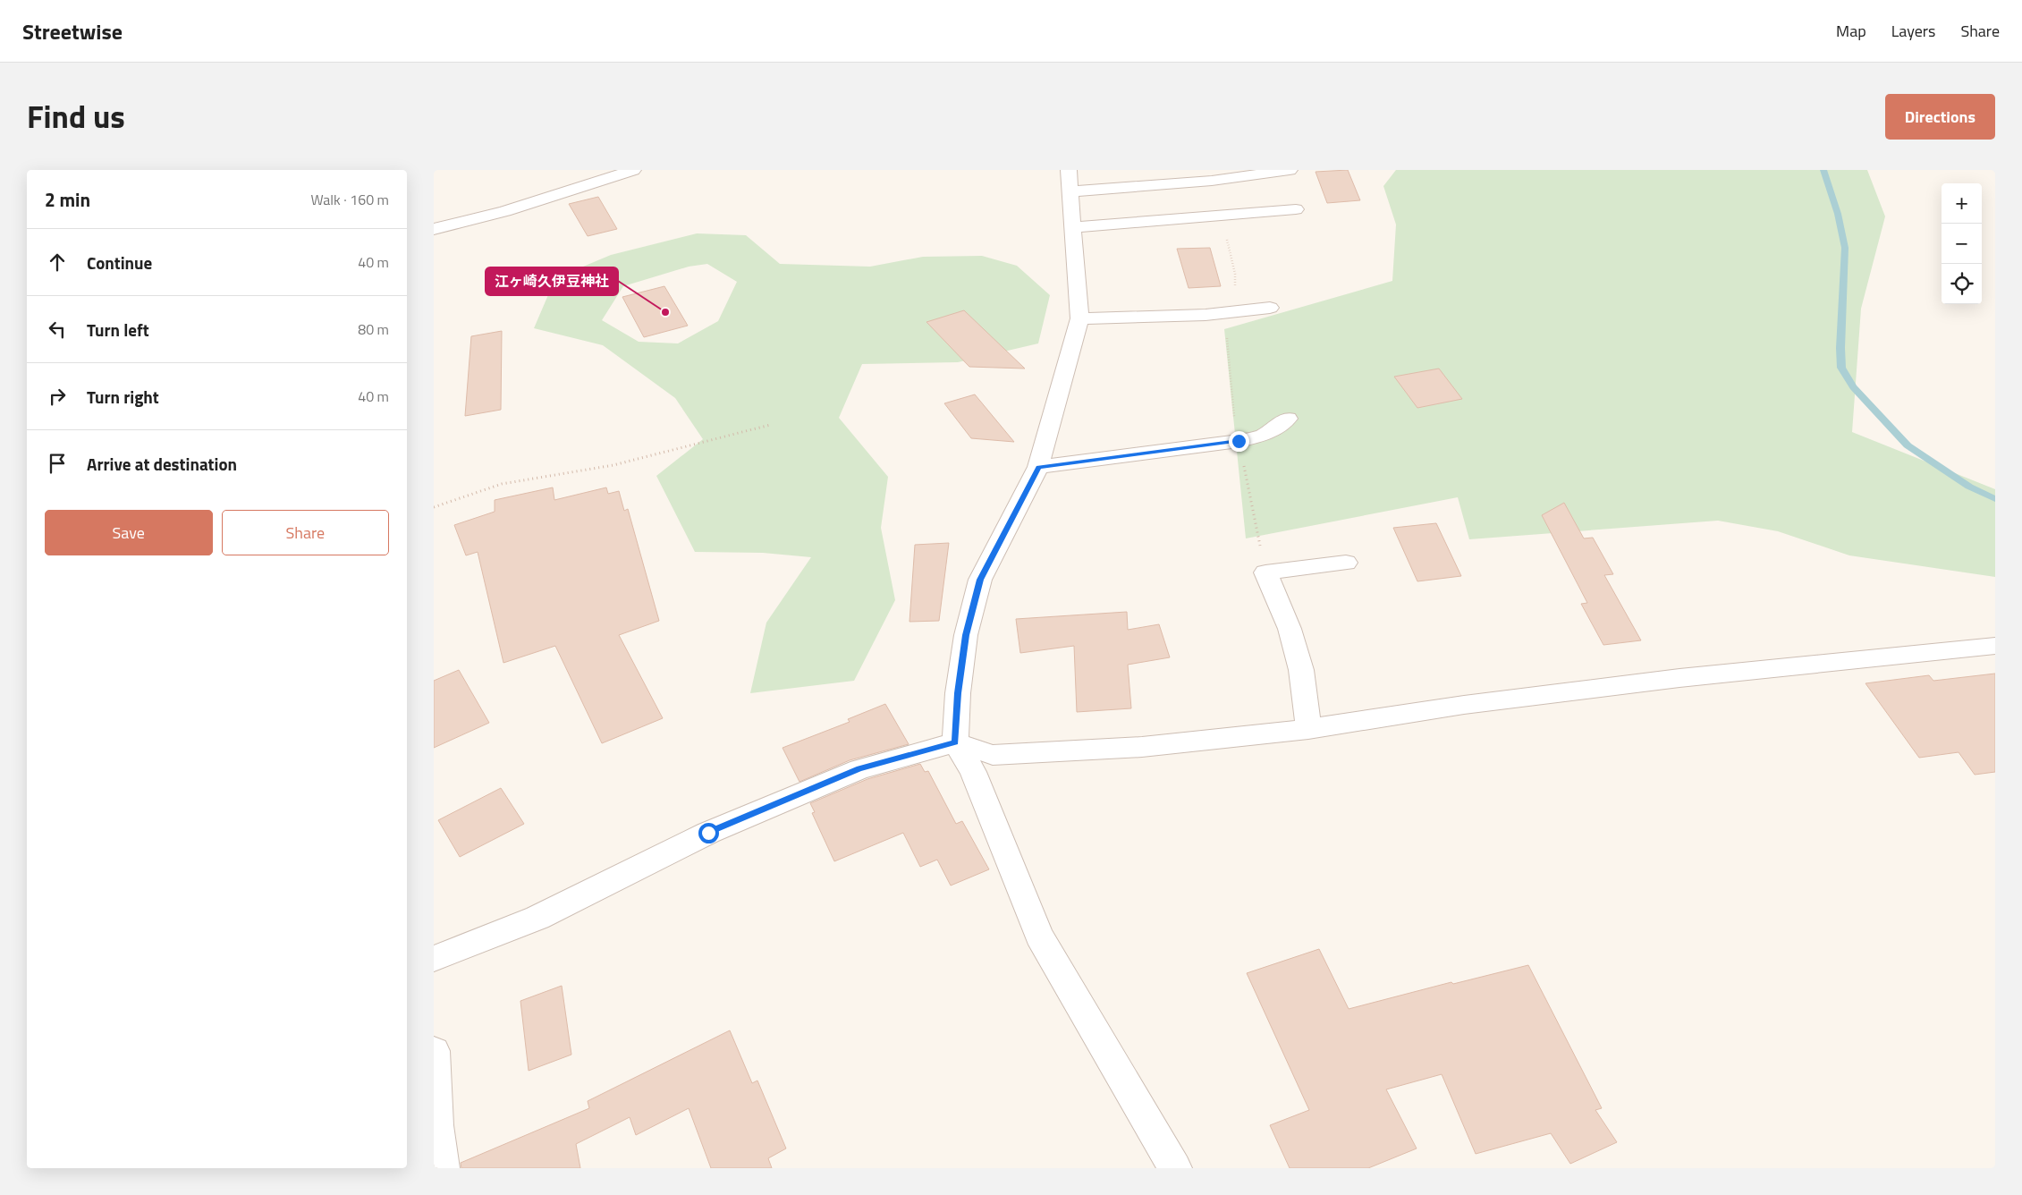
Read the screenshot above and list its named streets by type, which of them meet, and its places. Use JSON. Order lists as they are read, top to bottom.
{
  "places": ["江ヶ崎久伊豆神社"],
  "page": {
    "header": "Streetwise",
    "nav": ["Map", "Layers", "Share"],
    "title": "Find us",
    "buttons": [
      "Directions",
      ["Save", "Share"]
    ],
    "heading": ["2 min", "Walk · 160 m"],
    "map_buttons": ["+", "−"],
    "list": [
      ["Continue", "40 m"],
      ["Turn left", "80 m"],
      ["Turn right", "40 m"],
      "Arrive at destination"
    ]
  }
}
